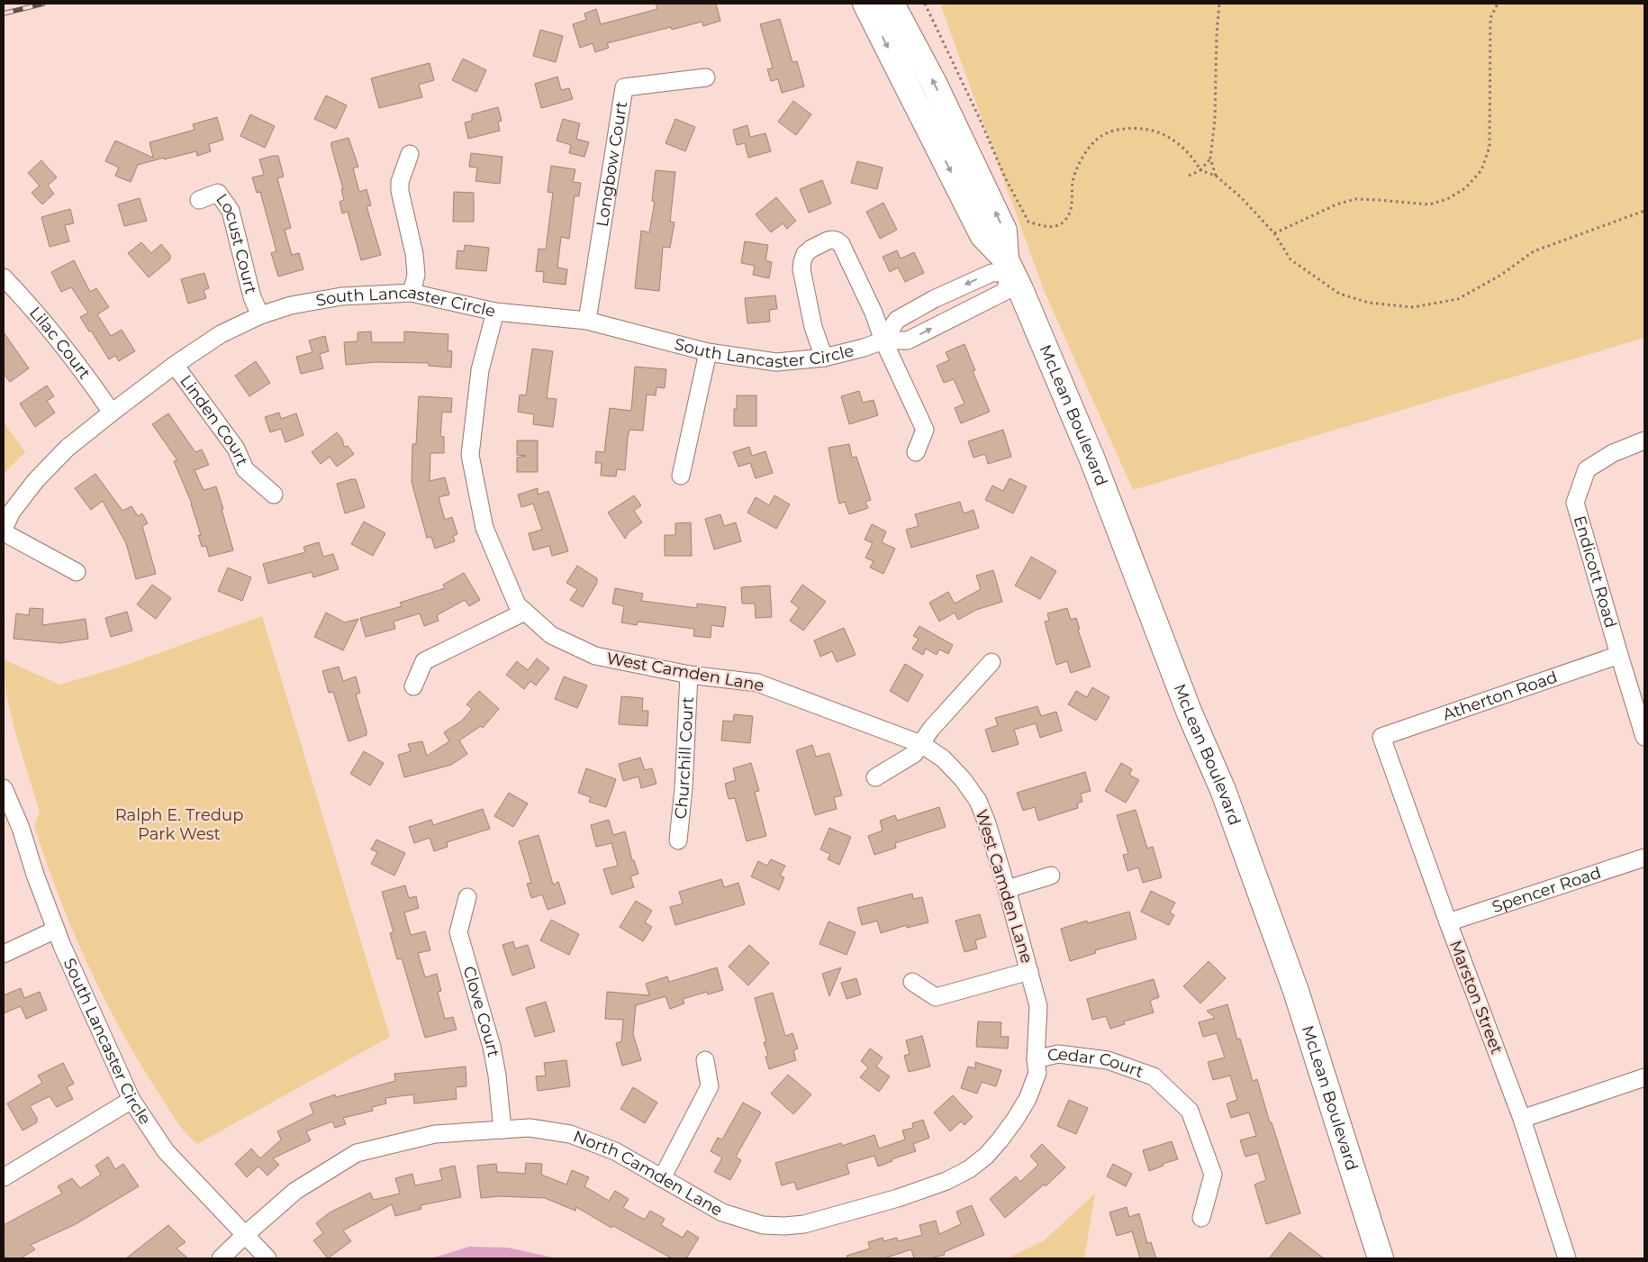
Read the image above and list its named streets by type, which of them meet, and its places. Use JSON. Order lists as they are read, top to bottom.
{
  "streets": {
    "main road": ["McLean Boulevard"],
    "street": [
      "Longbow Court",
      "Locust Court",
      "South Lancaster Circle",
      "Lilac Court",
      "Linden Court",
      "Endicott Road",
      "West Camden Lane",
      "Atherton Road",
      "Churchill Court",
      "Spencer Road",
      "Marston Street",
      "Clove Court",
      "Cedar Court",
      "North Camden Lane"
    ]
  },
  "crossings": [
    ["Longbow Court", "South Lancaster Circle"],
    ["Locust Court", "South Lancaster Circle"],
    ["South Lancaster Circle", "Lilac Court"],
    ["South Lancaster Circle", "McLean Boulevard"],
    ["South Lancaster Circle", "Linden Court"],
    ["South Lancaster Circle", "West Camden Lane"],
    ["South Lancaster Circle", "North Camden Lane"],
    ["Endicott Road", "Atherton Road"],
    ["West Camden Lane", "Churchill Court"],
    ["West Camden Lane", "Cedar Court"],
    ["West Camden Lane", "North Camden Lane"],
    ["Atherton Road", "Marston Street"],
    ["Spencer Road", "Marston Street"],
    ["Clove Court", "North Camden Lane"],
    ["Cedar Court", "North Camden Lane"]
  ],
  "parks": ["Ralph E. Tredup Park West"]
}
